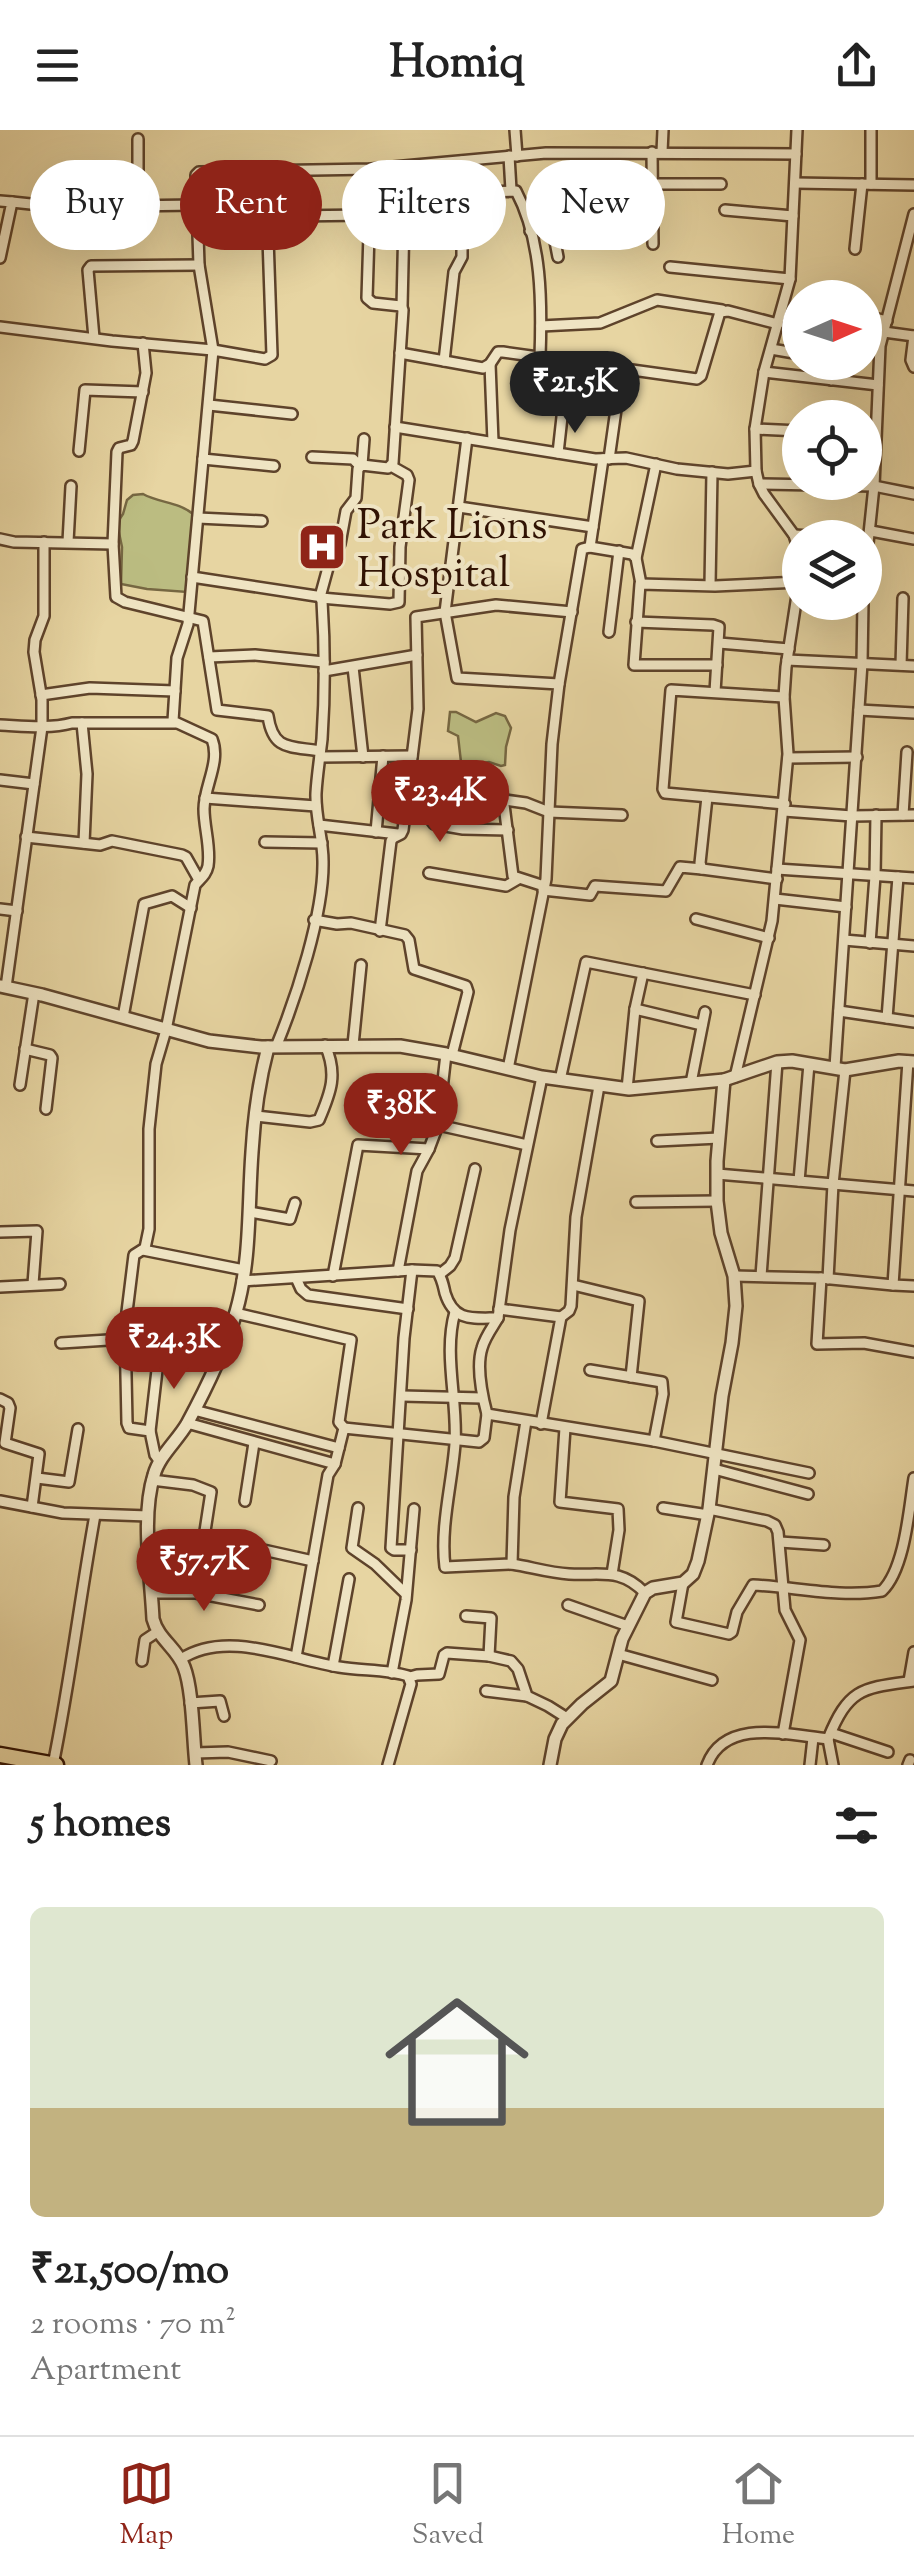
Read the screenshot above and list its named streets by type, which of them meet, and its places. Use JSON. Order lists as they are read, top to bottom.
{
  "places": {
    "hospital": ["Park Lions Hospital"]
  },
  "north": "right",
  "page": {
    "header": "Homiq",
    "chip": [
      "Buy",
      "Rent",
      "Filters",
      "New"
    ],
    "price": [
      "₹21.5K",
      "₹23.4K",
      "₹38K",
      "₹24.3K",
      "₹57.7K"
    ],
    "heading": "5 homes",
    "list": [
      {
        "name": "₹21,500/mo",
        "note": "2 rooms · 70 m² · Apartment"
      }
    ],
    "tabs": ["Map", "Saved", "Home"]
  }
}
